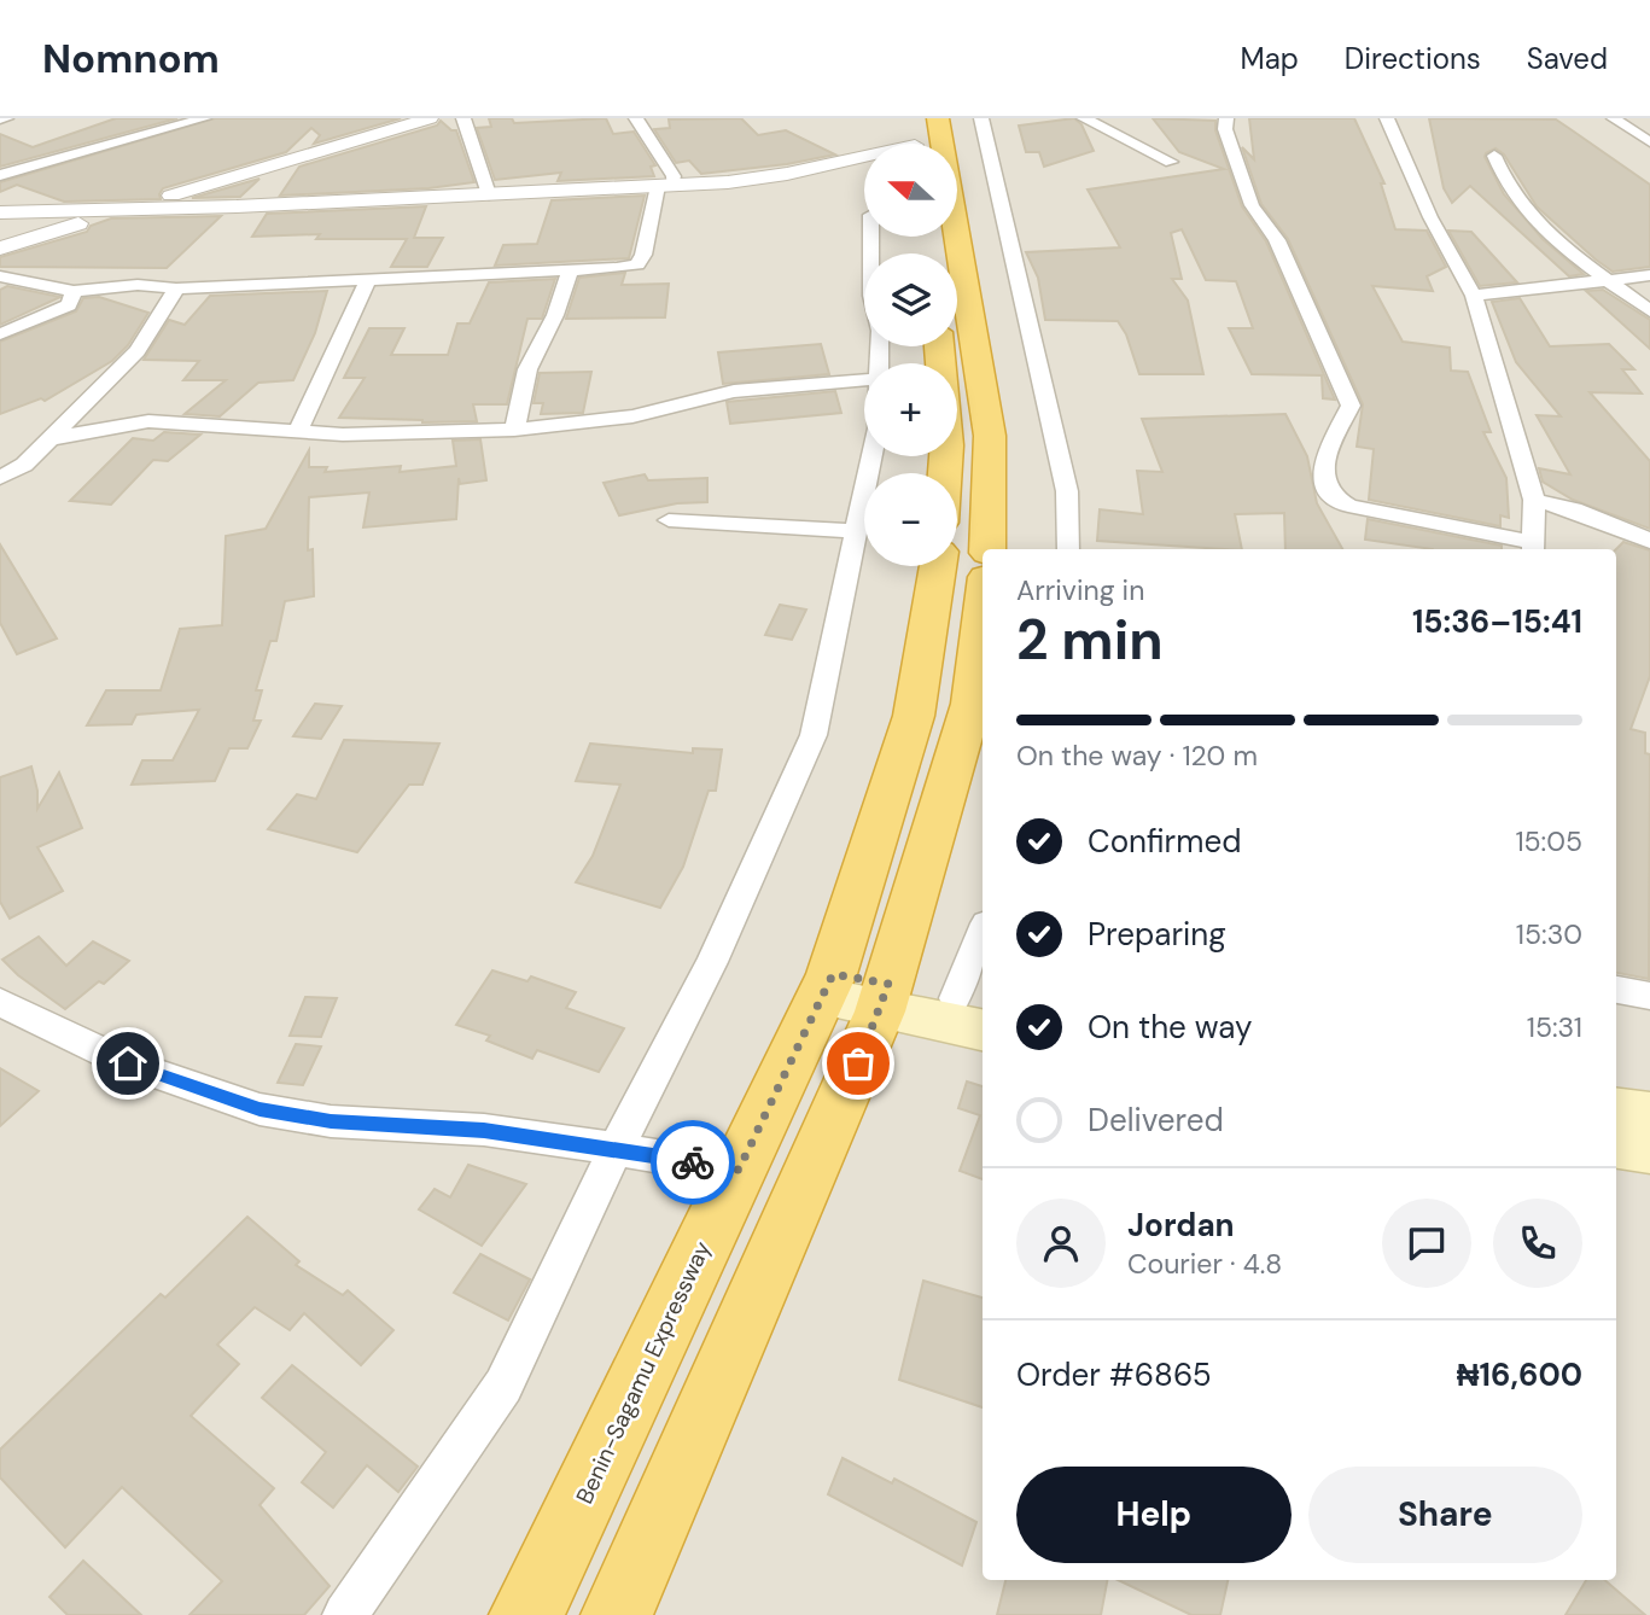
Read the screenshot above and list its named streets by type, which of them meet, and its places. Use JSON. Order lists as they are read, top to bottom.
{
  "streets": {
    "highway": ["Benin-Sagamu Expressway"]
  },
  "north": "left",
  "page": {
    "header": "Nomnom",
    "nav": ["Map", "Directions", "Saved"],
    "map_buttons": ["+", "−"],
    "heading": ["2 min", "Arriving in", "15:36–15:41"],
    "panel": [
      "Jordan",
      "Courier · 4.8",
      "Order #6865",
      "₦16,600"
    ],
    "bar": "On the way · 120 m",
    "list": [
      ["Confirmed", "15:05"],
      ["Preparing", "15:30"],
      ["On the way", "15:31"],
      "Delivered"
    ],
    "buttons": ["Help", "Share"]
  }
}
